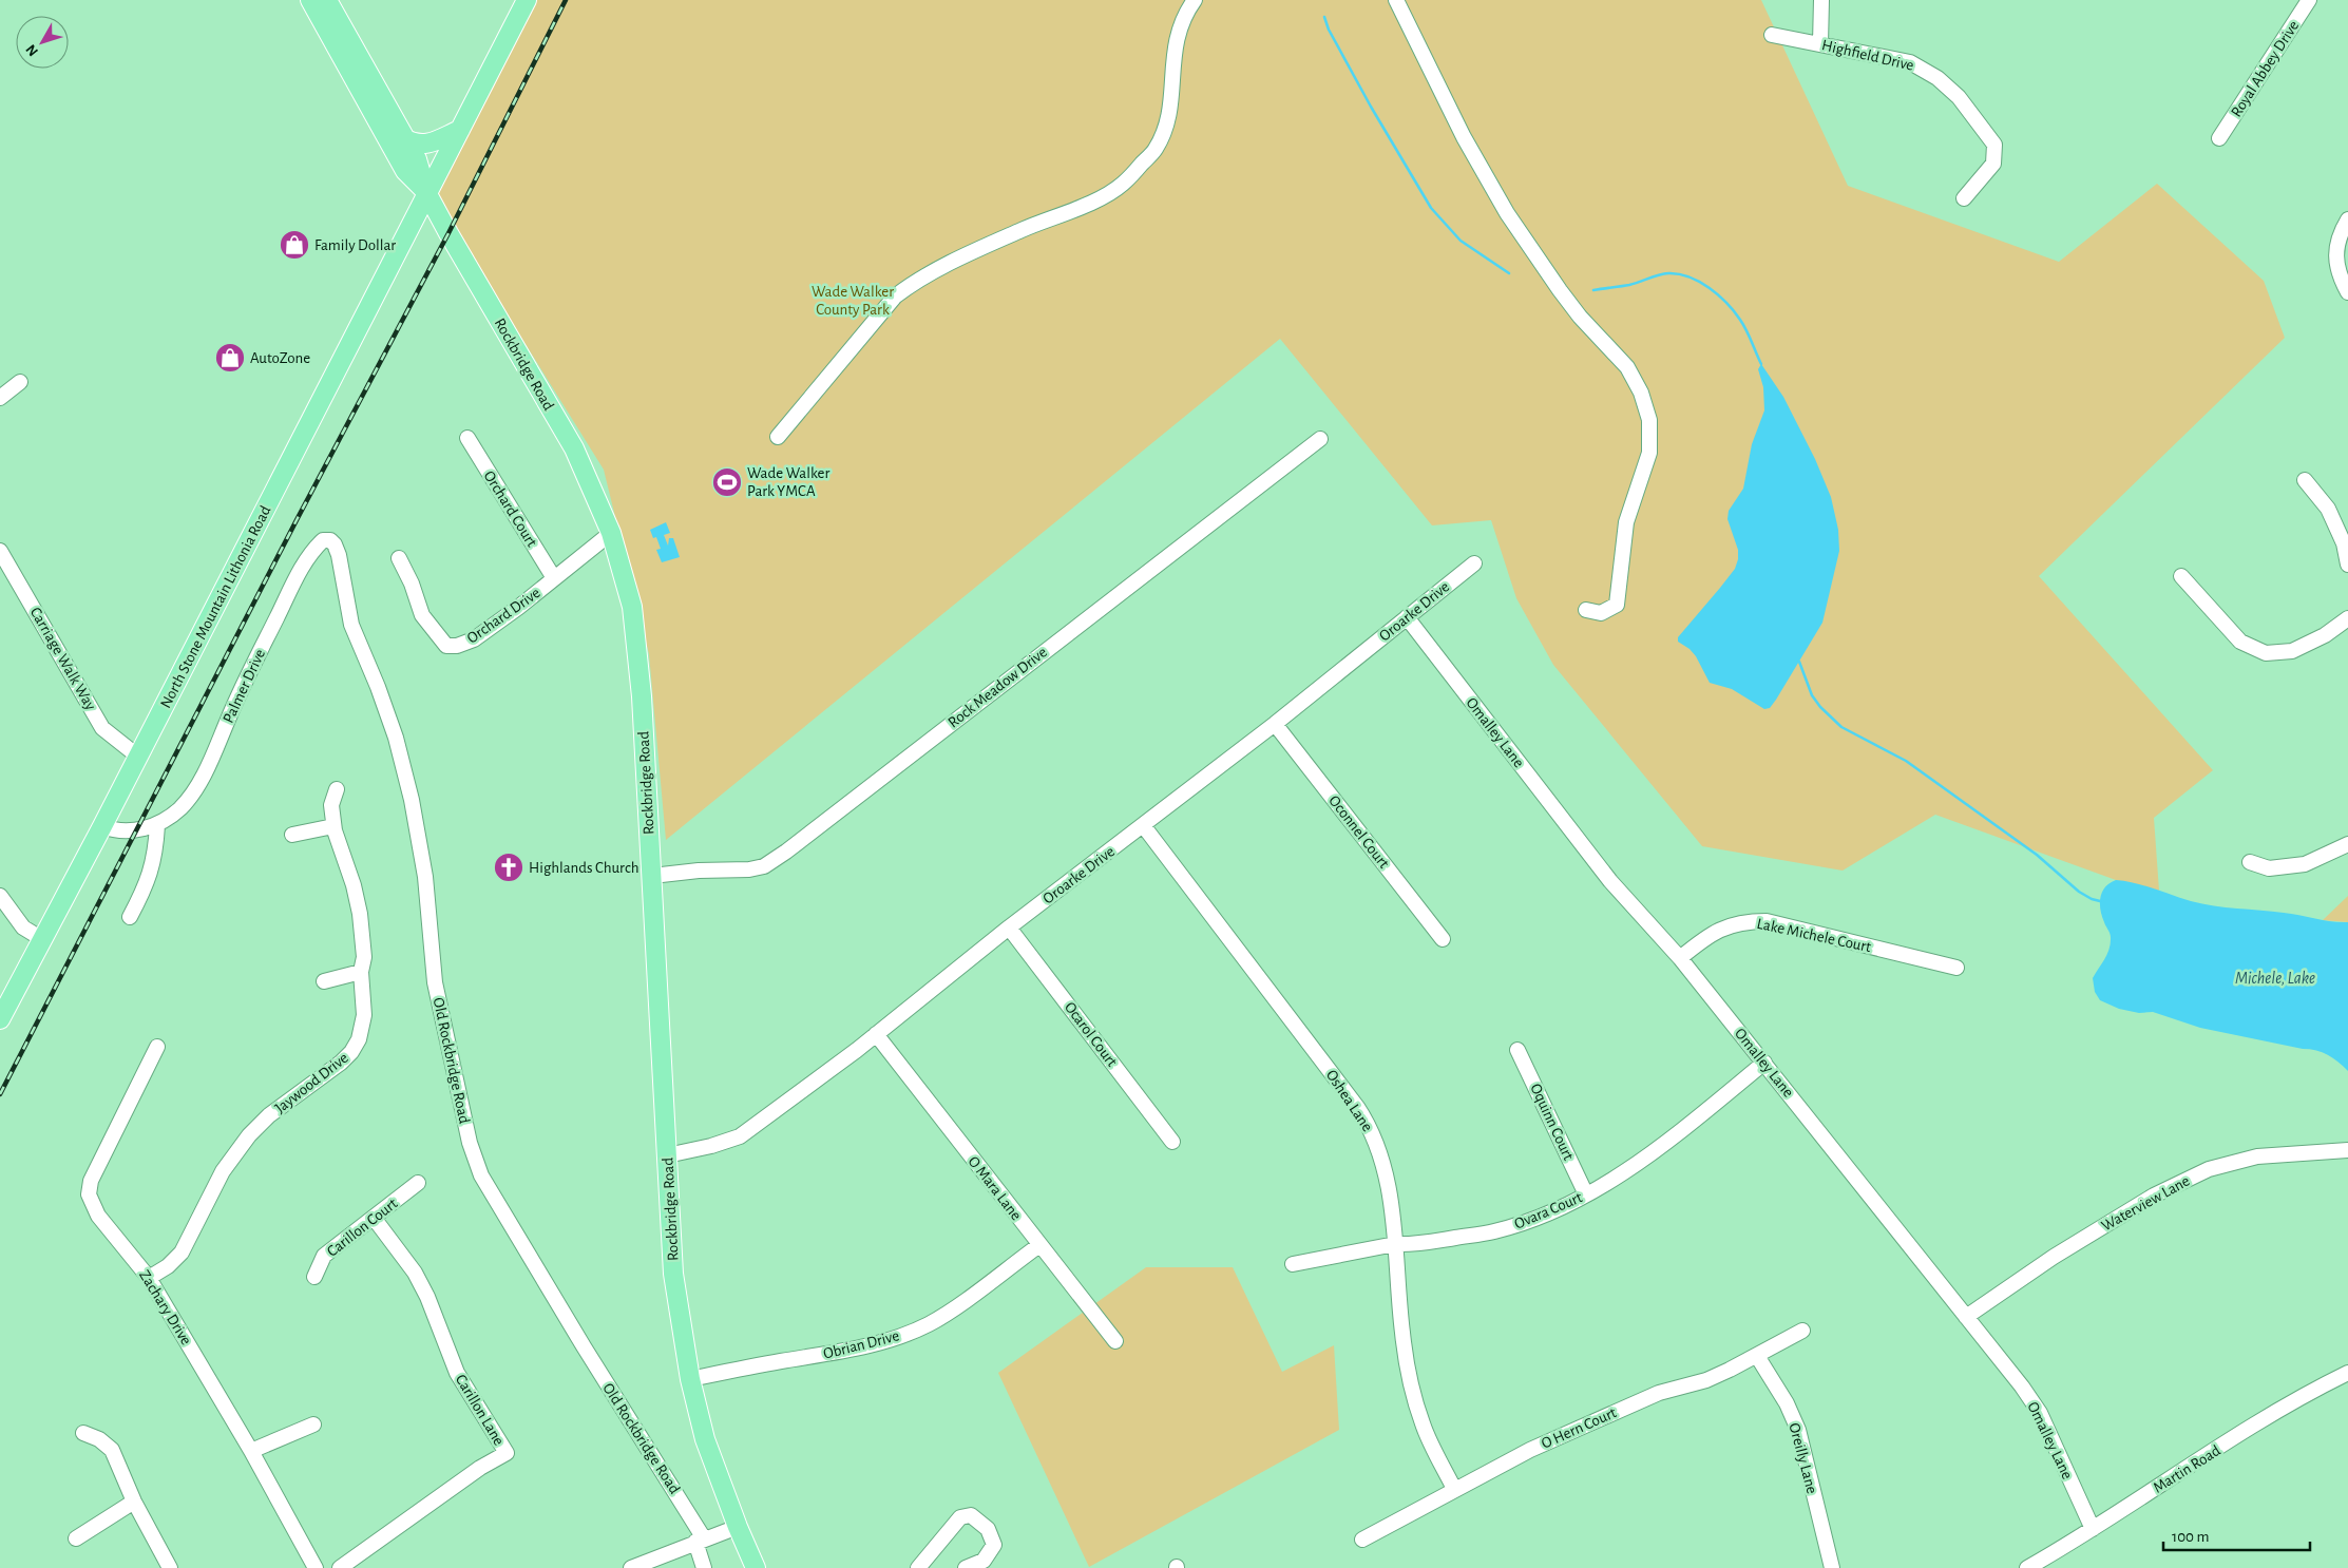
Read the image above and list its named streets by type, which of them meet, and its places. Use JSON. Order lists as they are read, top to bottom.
{
  "streets": {
    "main road": ["Rockbridge Road", "North Stone Mountain Lithonia Road"],
    "street": [
      "Highfield Drive",
      "Royal Abbey Drive",
      "Orchard Court",
      "Oroarke Drive",
      "Orchard Drive",
      "Carriage Walk Way",
      "Palmer Drive",
      "Rock Meadow Drive",
      "Omalley Lane",
      "Oconnel Court",
      "Lake Michele Court",
      "Ocarol Court",
      "Old Rockbridge Road",
      "Jaywood Drive",
      "Oshea Lane",
      "Oquinn Court",
      "O Mara Lane",
      "Waterview Lane",
      "Ovara Court",
      "Carillon Court",
      "Zachary Drive",
      "Obrian Drive",
      "Carillon Lane",
      "O Hern Court",
      "Oreilly Lane",
      "Martin Road"
    ]
  },
  "crossings": [
    ["Rockbridge Road", "North Stone Mountain Lithonia Road"],
    ["Rockbridge Road", "Oroarke Drive"],
    ["Rockbridge Road", "Orchard Drive"],
    ["Rockbridge Road", "Rock Meadow Drive"],
    ["Rockbridge Road", "Obrian Drive"],
    ["Orchard Court", "Orchard Drive"],
    ["North Stone Mountain Lithonia Road", "Carriage Walk Way"],
    ["North Stone Mountain Lithonia Road", "Palmer Drive"],
    ["Oroarke Drive", "Omalley Lane"],
    ["Oroarke Drive", "Oconnel Court"],
    ["Oroarke Drive", "Ocarol Court"],
    ["Oroarke Drive", "Oshea Lane"],
    ["Oroarke Drive", "O Mara Lane"],
    ["Palmer Drive", "Old Rockbridge Road"],
    ["Omalley Lane", "Lake Michele Court"],
    ["Omalley Lane", "Waterview Lane"],
    ["Omalley Lane", "Ovara Court"],
    ["Omalley Lane", "Martin Road"],
    ["Jaywood Drive", "Zachary Drive"],
    ["Oshea Lane", "Ovara Court"],
    ["Oshea Lane", "O Hern Court"],
    ["Oquinn Court", "Ovara Court"],
    ["O Mara Lane", "Obrian Drive"],
    ["Carillon Court", "Carillon Lane"],
    ["O Hern Court", "Oreilly Lane"]
  ],
  "water": ["Michele, Lake"],
  "parks": ["Wade Walker County Park"],
  "places": {
    "shop": ["Family Dollar", "AutoZone"],
    "sports": ["Wade Walker Park YMCA"],
    "church": ["Highlands Church"]
  },
  "scale_bar": "100 m",
  "north": "bottom left"
}
